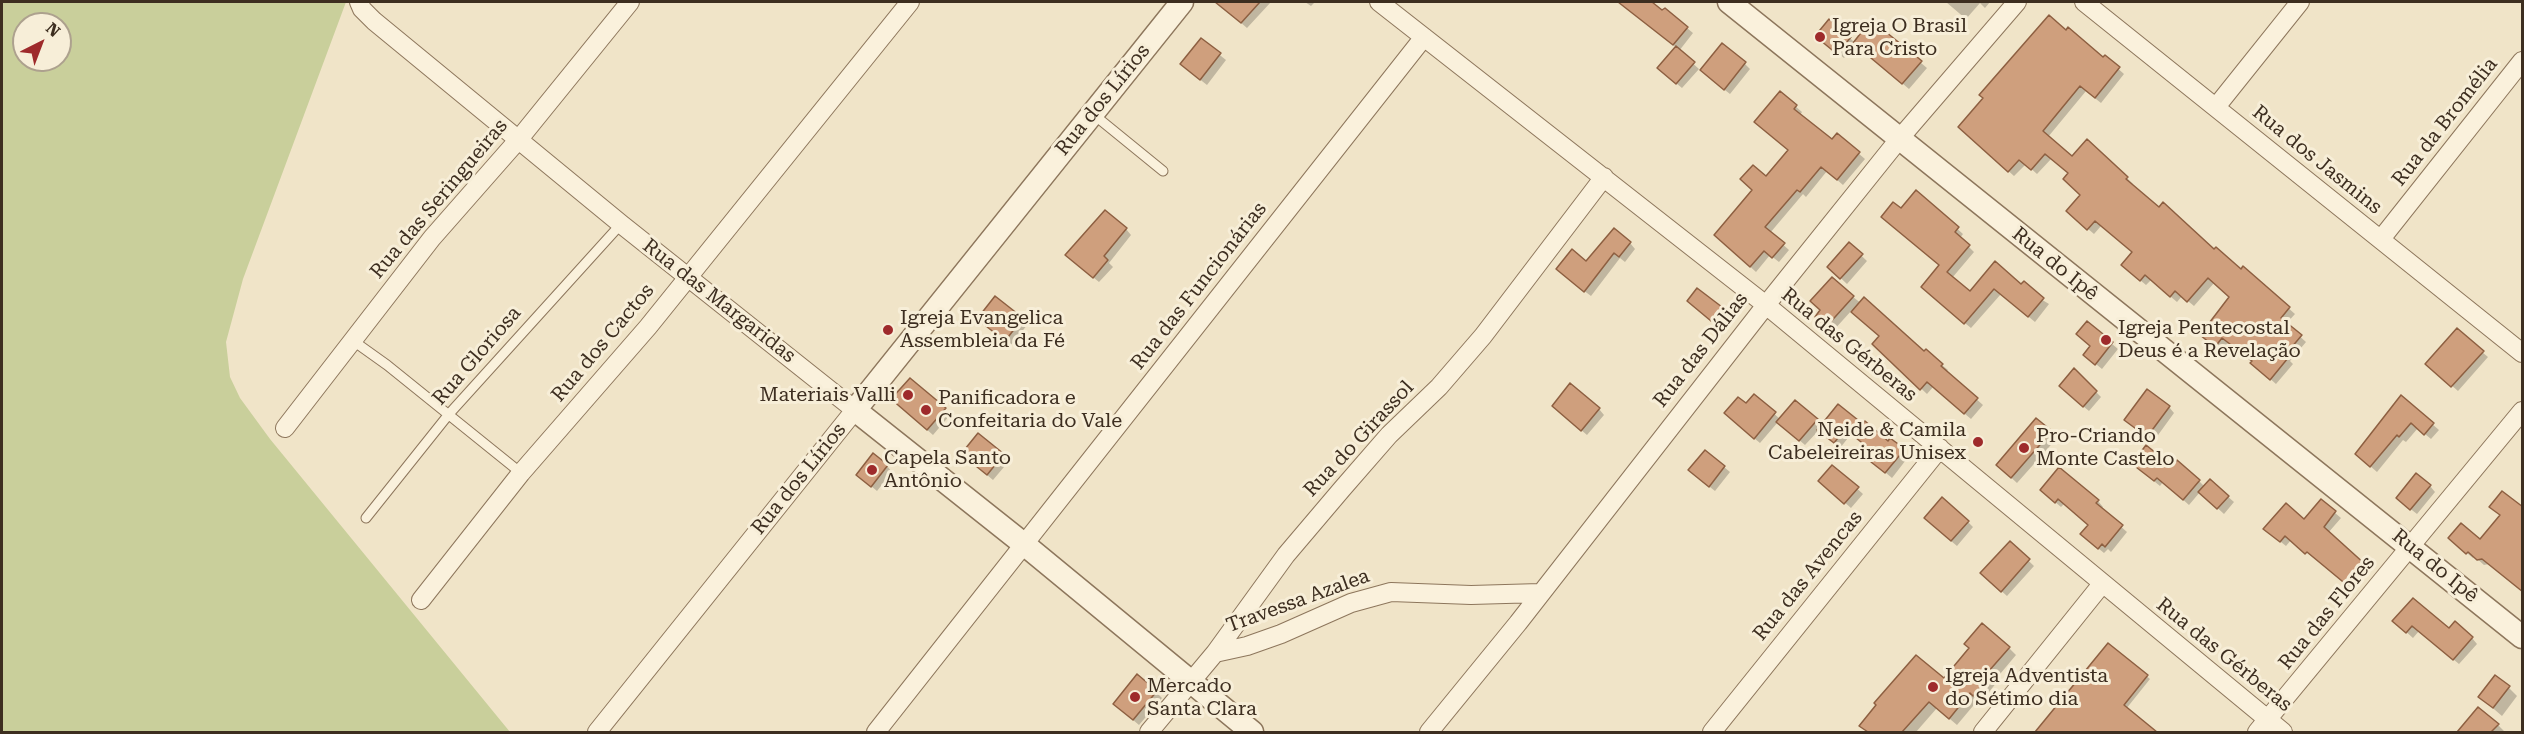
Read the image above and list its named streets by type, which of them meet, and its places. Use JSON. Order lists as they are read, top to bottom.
{
  "streets": {
    "street": [
      "Rua dos Lírios",
      "Rua da Bromélia",
      "Rua dos Jasmins",
      "Rua das Seringueiras",
      "Rua do Ipê",
      "Rua das Funcionárias",
      "Rua das Margaridas",
      "Rua dos Cactos",
      "Rua das Gérberas",
      "Rua das Dálias",
      "Rua do Girassol",
      "Rua das Avencas",
      "Travessa Azalea",
      "Rua das Flores"
    ],
    "lane": ["Rua Gloriosa"]
  },
  "crossings": [
    ["Rua dos Lírios", "Rua das Margaridas"],
    ["Rua da Bromélia", "Rua dos Jasmins"],
    ["Rua das Seringueiras", "Rua das Margaridas"],
    ["Rua do Ipê", "Rua das Dálias"],
    ["Rua do Ipê", "Rua das Flores"],
    ["Rua das Funcionárias", "Rua das Margaridas"],
    ["Rua das Funcionárias", "Rua das Gérberas"],
    ["Rua das Margaridas", "Rua dos Cactos"],
    ["Rua das Margaridas", "Rua Gloriosa"],
    ["Rua das Margaridas", "Rua do Girassol"],
    ["Rua das Gérberas", "Rua das Dálias"],
    ["Rua das Gérberas", "Rua do Girassol"],
    ["Rua das Gérberas", "Rua das Avencas"],
    ["Rua das Gérberas", "Rua das Flores"],
    ["Rua das Dálias", "Travessa Azalea"],
    ["Rua do Girassol", "Travessa Azalea"]
  ],
  "places": [
    "Igreja O Brasil Para Cristo",
    "Igreja Evangelica Assembleia da Fé",
    "Igreja Pentecostal Deus é a Revelação",
    "Materiais Valli",
    "Panificadora e Confeitaria do Vale",
    "Neide & Camila Cabeleireiras Unisex",
    "Pro-Criando Monte Castelo",
    "Capela Santo Antônio",
    "Igreja Adventista do Sétimo dia",
    "Mercado Santa Clara"
  ],
  "north": "top right"
}
